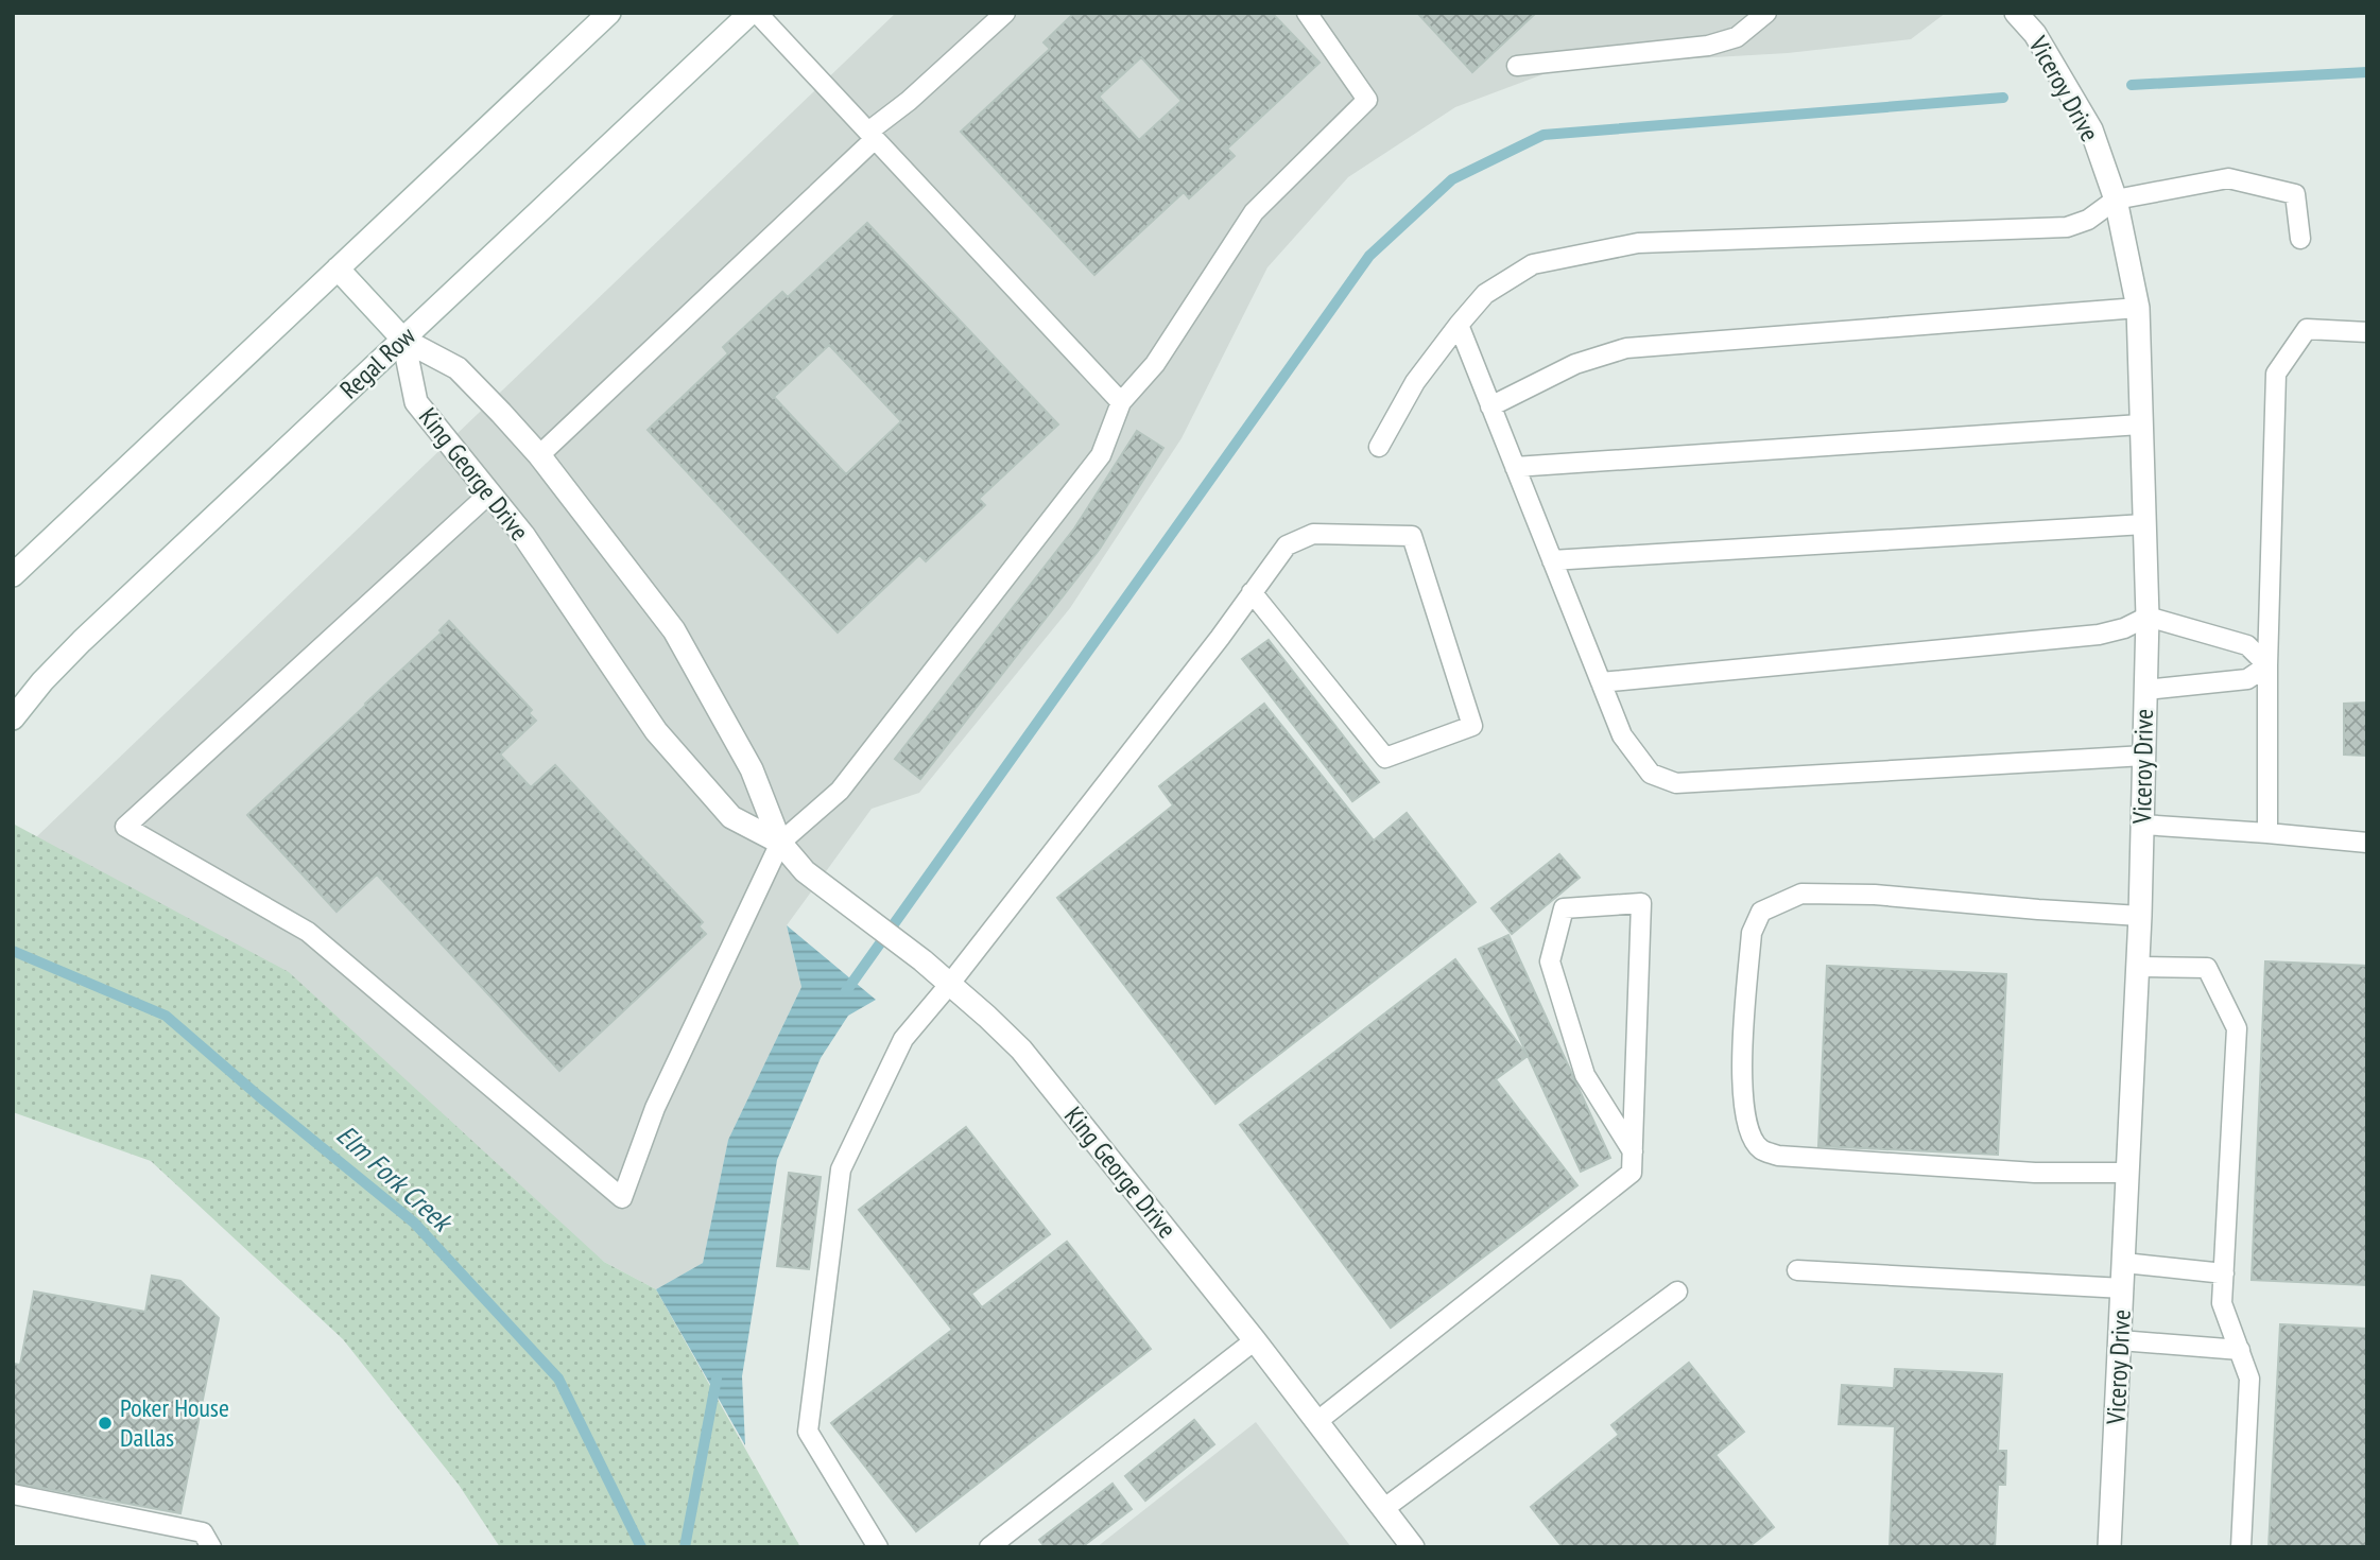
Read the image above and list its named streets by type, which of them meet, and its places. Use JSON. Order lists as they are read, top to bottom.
{
  "streets": {
    "street": ["Viceroy Drive", "Regal Row", "King George Drive"]
  },
  "crossings": [
    ["Regal Row", "King George Drive"]
  ],
  "water": ["Elm Fork Creek"],
  "places": ["Poker House Dallas"]
}
